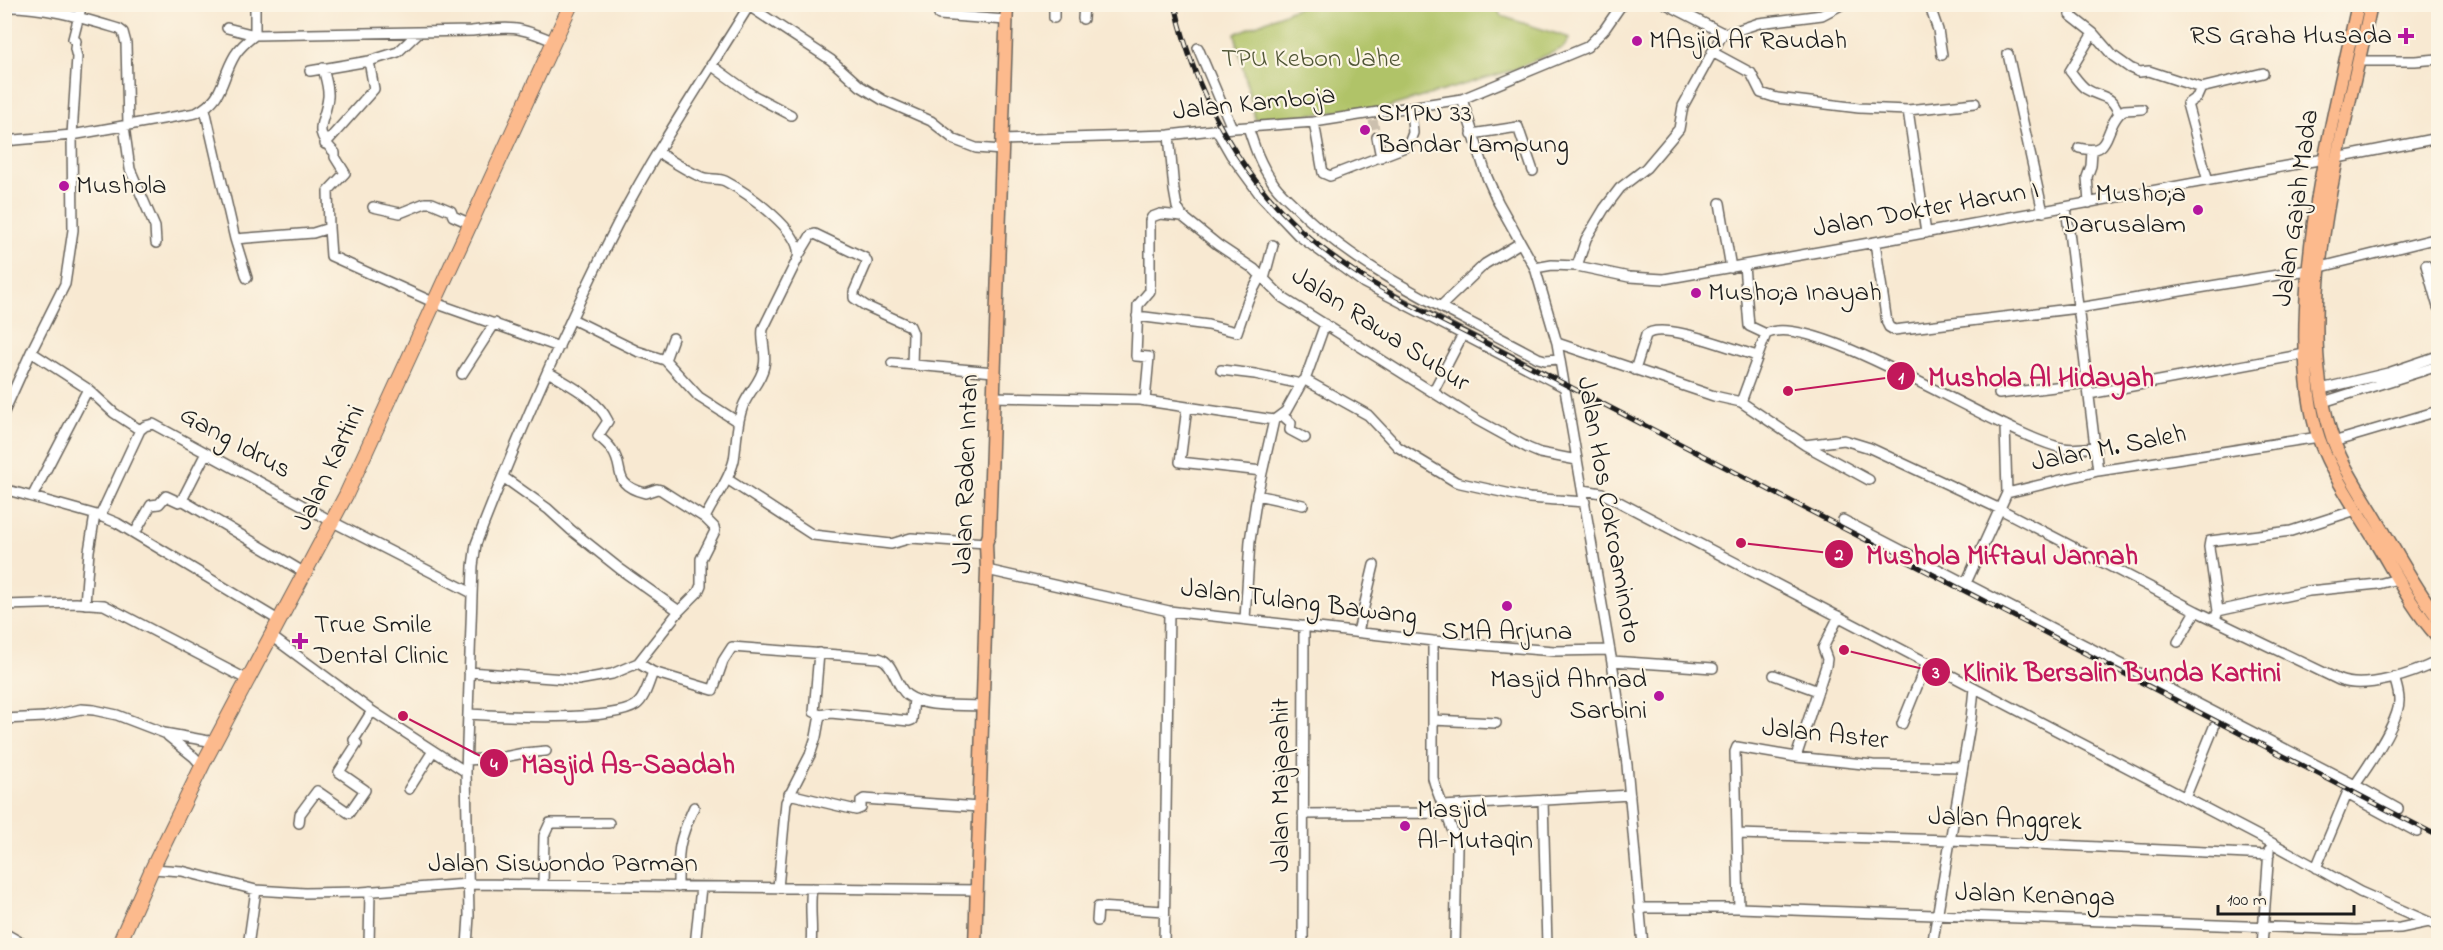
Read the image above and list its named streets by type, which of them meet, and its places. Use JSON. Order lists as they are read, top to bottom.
{
  "streets": {
    "highway": ["Jalan Kartini"],
    "main road": ["Jalan Gajah Mada", "Jalan Raden Intan"],
    "street": [
      "Jalan Kamboja",
      "Jalan Dokter Harun I",
      "Jalan Rawa Subur",
      "Gang Idrus",
      "Jalan M. Saleh",
      "Jalan Hos Cokroaminoto",
      "Jalan Tulang Bawang",
      "Jalan Aster",
      "Jalan Majapahit",
      "Jalan Anggrek",
      "Jalan Siswondo Parman",
      "Jalan Kenanga"
    ]
  },
  "crossings": [
    ["Jalan Kamboja", "Jalan Raden Intan"],
    ["Jalan Kamboja", "Jalan Hos Cokroaminoto"],
    ["Jalan Gajah Mada", "Jalan Dokter Harun I"],
    ["Jalan Gajah Mada", "Jalan M. Saleh"],
    ["Jalan Dokter Harun I", "Jalan Hos Cokroaminoto"],
    ["Jalan Rawa Subur", "Jalan Hos Cokroaminoto"],
    ["Gang Idrus", "Jalan Kartini"],
    ["Jalan Kartini", "Jalan Siswondo Parman"],
    ["Jalan Raden Intan", "Jalan Tulang Bawang"],
    ["Jalan Raden Intan", "Jalan Siswondo Parman"],
    ["Jalan Hos Cokroaminoto", "Jalan Tulang Bawang"],
    ["Jalan Hos Cokroaminoto", "Jalan Kenanga"],
    ["Jalan Tulang Bawang", "Jalan Majapahit"],
    ["Jalan Aster", "Jalan Anggrek"],
    ["Jalan Aster", "Jalan Kenanga"]
  ],
  "parks": ["TPU Kebon Jahe"],
  "places": {
    "health": ["RS Graha Husada", "True Smile Dental Clinic"],
    "other": [
      "MAsjid Ar Raudah",
      "SMPN 33 Bandar Lampung",
      "Mushola",
      "Musho;a Darusalam",
      "Musho;a Inayah",
      "Mushola Al Hidayah",
      "Mushola Miftaul Jannah",
      "SMA Arjuna",
      "Klinik Bersalin Bunda Kartini",
      "Masjid Ahmad Sarbini",
      "Masjid As-Saadah",
      "Masjid Al-Mutaqin"
    ]
  },
  "scale_bar": "100 m"
}
